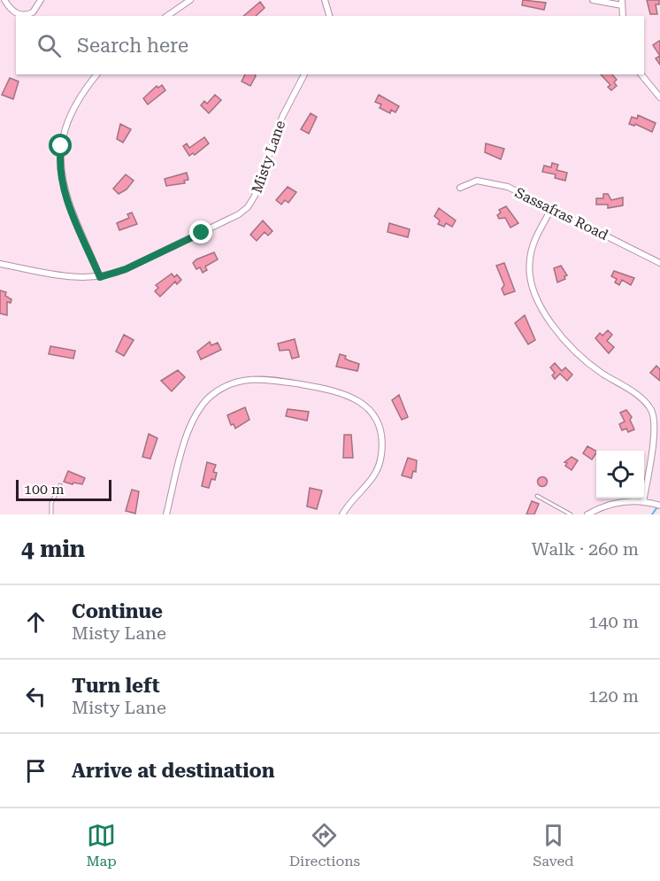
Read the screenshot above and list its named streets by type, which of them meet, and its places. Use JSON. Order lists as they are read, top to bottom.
{
  "streets": {
    "street": ["Misty Lane", "Sassafras Road"]
  },
  "scale_bar": "100 m",
  "page": {
    "search": "Search here",
    "scale": "100 m",
    "heading": ["4 min", "Walk · 260 m"],
    "list": [
      ["Continue", "Misty Lane", "140 m"],
      ["Turn left", "Misty Lane", "120 m"],
      "Arrive at destination"
    ],
    "nav": ["Map", "Directions", "Saved"]
  }
}
